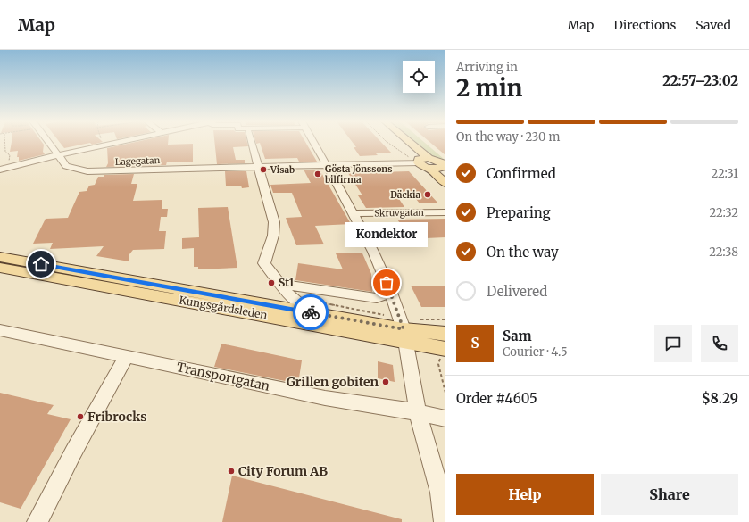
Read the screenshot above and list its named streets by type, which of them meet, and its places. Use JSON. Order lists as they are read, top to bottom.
{
  "streets": {
    "main road": ["Kungsgårdsleden"],
    "street": ["Lagegatan", "Skruvgatan", "Transportgatan"]
  },
  "places": [
    "Visab",
    "Gösta Jönssons bilfirma",
    "Däckia",
    "St1",
    "Kondektor",
    "Grillen gobiten",
    "Fribrocks",
    "City Forum AB"
  ],
  "page": {
    "header": "Map",
    "nav": ["Map", "Directions", "Saved"],
    "heading": ["2 min", "Arriving in", "22:57–23:02"],
    "panel": [
      "Sam",
      "Courier · 4.5",
      "Order #4605",
      "$8.29"
    ],
    "bar": "On the way · 230 m",
    "list": [
      ["Confirmed", "22:31"],
      ["Preparing", "22:32"],
      ["On the way", "22:38"],
      "Delivered"
    ],
    "bubble": "Kondektor",
    "round": "S",
    "buttons": ["Help", "Share"]
  }
}
